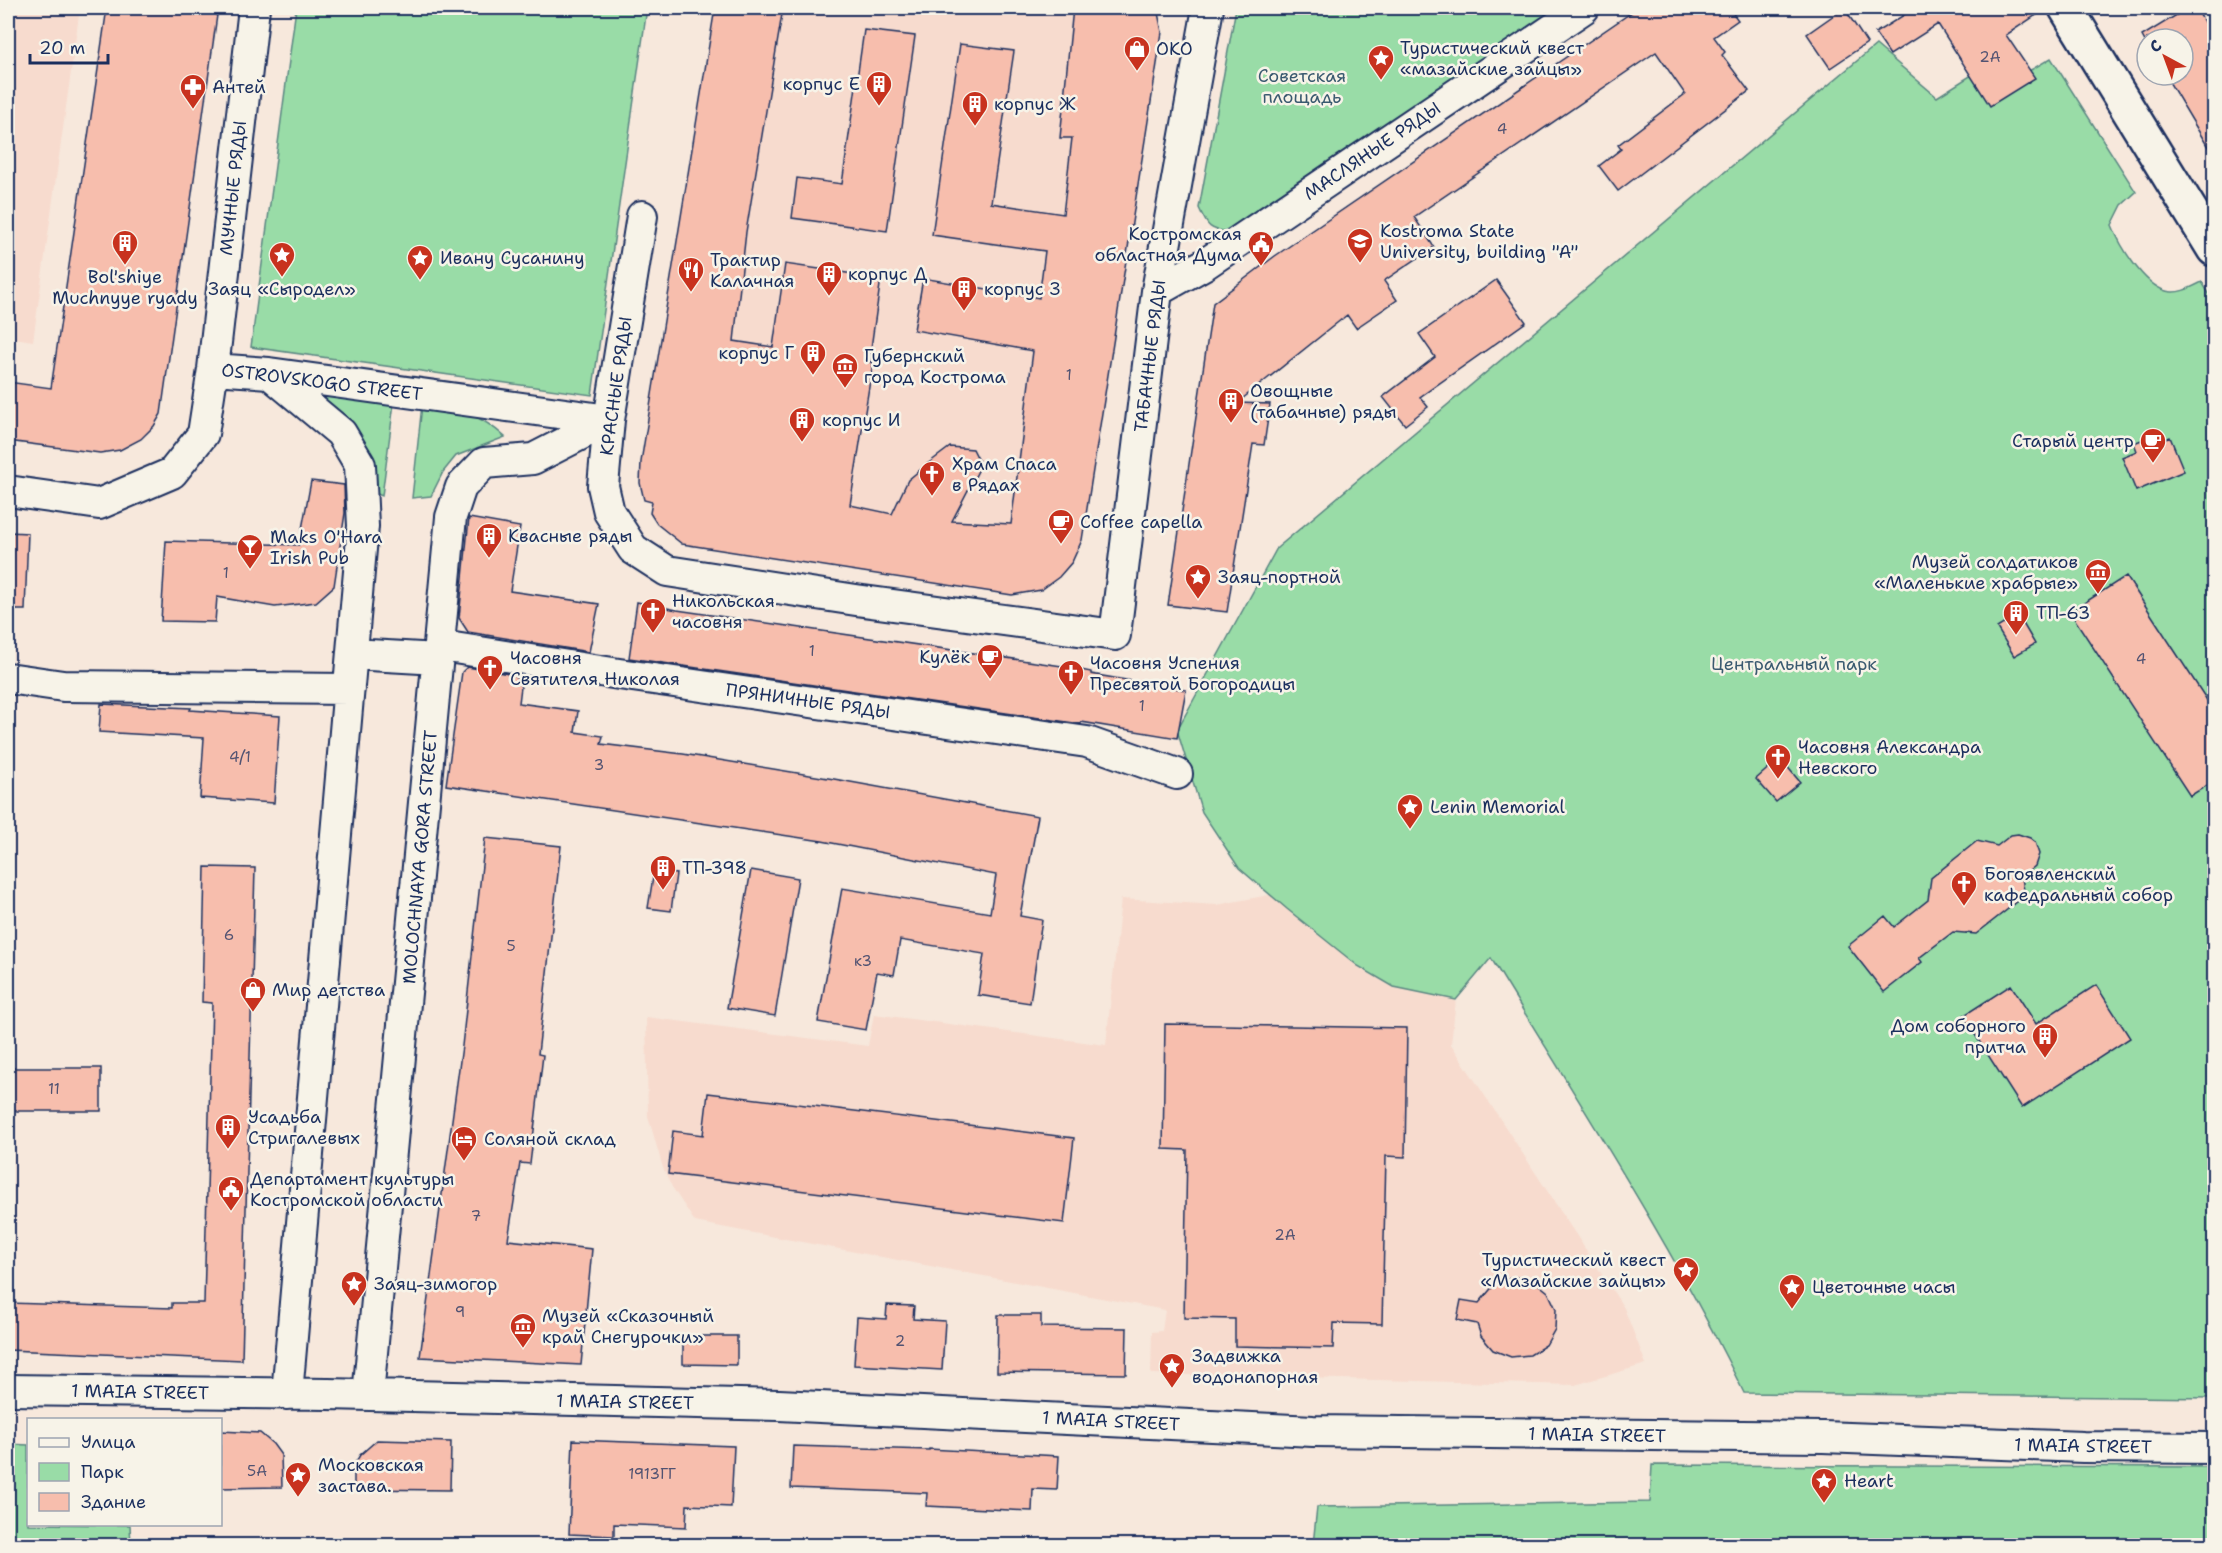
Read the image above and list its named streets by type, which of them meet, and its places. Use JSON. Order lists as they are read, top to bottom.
{
  "streets": {
    "street": [
      "МАСЛЯНЫЕ РЯДЫ",
      "МУЧНЫЕ РЯДЫ",
      "ТАБАЧНЫЕ РЯДЫ",
      "OSTROVSKOGO STREET",
      "КРАСНЫЕ РЯДЫ",
      "ПРЯНИЧНЫЕ РЯДЫ",
      "MOLOCHNAYA GORA STREET",
      "1 MAIA STREET"
    ]
  },
  "crossings": [
    ["МАСЛЯНЫЕ РЯДЫ", "ТАБАЧНЫЕ РЯДЫ"],
    ["МУЧНЫЕ РЯДЫ", "OSTROVSKOGO STREET"],
    ["ТАБАЧНЫЕ РЯДЫ", "КРАСНЫЕ РЯДЫ"],
    ["OSTROVSKOGO STREET", "КРАСНЫЕ РЯДЫ"],
    ["OSTROVSKOGO STREET", "MOLOCHNAYA GORA STREET"],
    ["КРАСНЫЕ РЯДЫ", "MOLOCHNAYA GORA STREET"],
    ["ПРЯНИЧНЫЕ РЯДЫ", "MOLOCHNAYA GORA STREET"],
    ["MOLOCHNAYA GORA STREET", "1 MAIA STREET"]
  ],
  "parks": ["Советская площадь", "Центральный парк"],
  "places": {
    "shop": ["ОКО", "Мир детства"],
    "place": [
      "Туристический квест «мазайские зайцы»",
      "Заяц «Сыродел»",
      "Ивану Сусанину",
      "Заяц-портной",
      "Lenin Memorial",
      "Туристический квест «Мазайские зайцы»",
      "Заяц-зимогор",
      "Цветочные часы",
      "Задвижка водонапорная",
      "Московская застава.",
      "Heart"
    ],
    "building": [
      "корпус Е",
      "корпус Ж",
      "Bol'shiye Muchnyye ryady",
      "корпус Д",
      "корпус З",
      "корпус Г",
      "Овощные (табачные) ряды",
      "корпус И",
      "Квасные ряды",
      "ТП-63",
      "ТП-398",
      "Дом соборного притча",
      "Усадьба Стригалевых"
    ],
    "pharmacy": ["Антей"],
    "school or university": ["Kostroma State University, building \"A\""],
    "public building": ["Костромская областная Дума", "Департамент культуры Костромской области"],
    "restaurant": ["Трактир Калачная"],
    "museum": ["Губернский город Кострома", "Музей солдатиков «Маленькие храбрые»", "Музей «Сказочный край Снегурочки»"],
    "cafe": ["Старый центр", "Coffee capella", "Кулёк"],
    "church": [
      "Храм Спаса в Рядах",
      "Никольская часовня",
      "Часовня Святителя Николая",
      "Часовня Успения Пресвятой Богородицы",
      "Часовня Александра Невского",
      "Богоявленский кафедральный собор"
    ],
    "bar": ["Maks O'Hara Irish Pub"],
    "hotel": ["Соляной склад"]
  },
  "house_numbers": [
    "2А",
    "4",
    "1",
    "1",
    "1",
    "4",
    "1",
    "4/1",
    "3",
    "6",
    "5",
    "к3",
    "11",
    "7",
    "2А",
    "9",
    "2",
    "5А",
    "1913ГГ"
  ],
  "legend": ["Улица", "Парк", "Здание"],
  "scale_bar": "20 m",
  "north": "top left"
}
